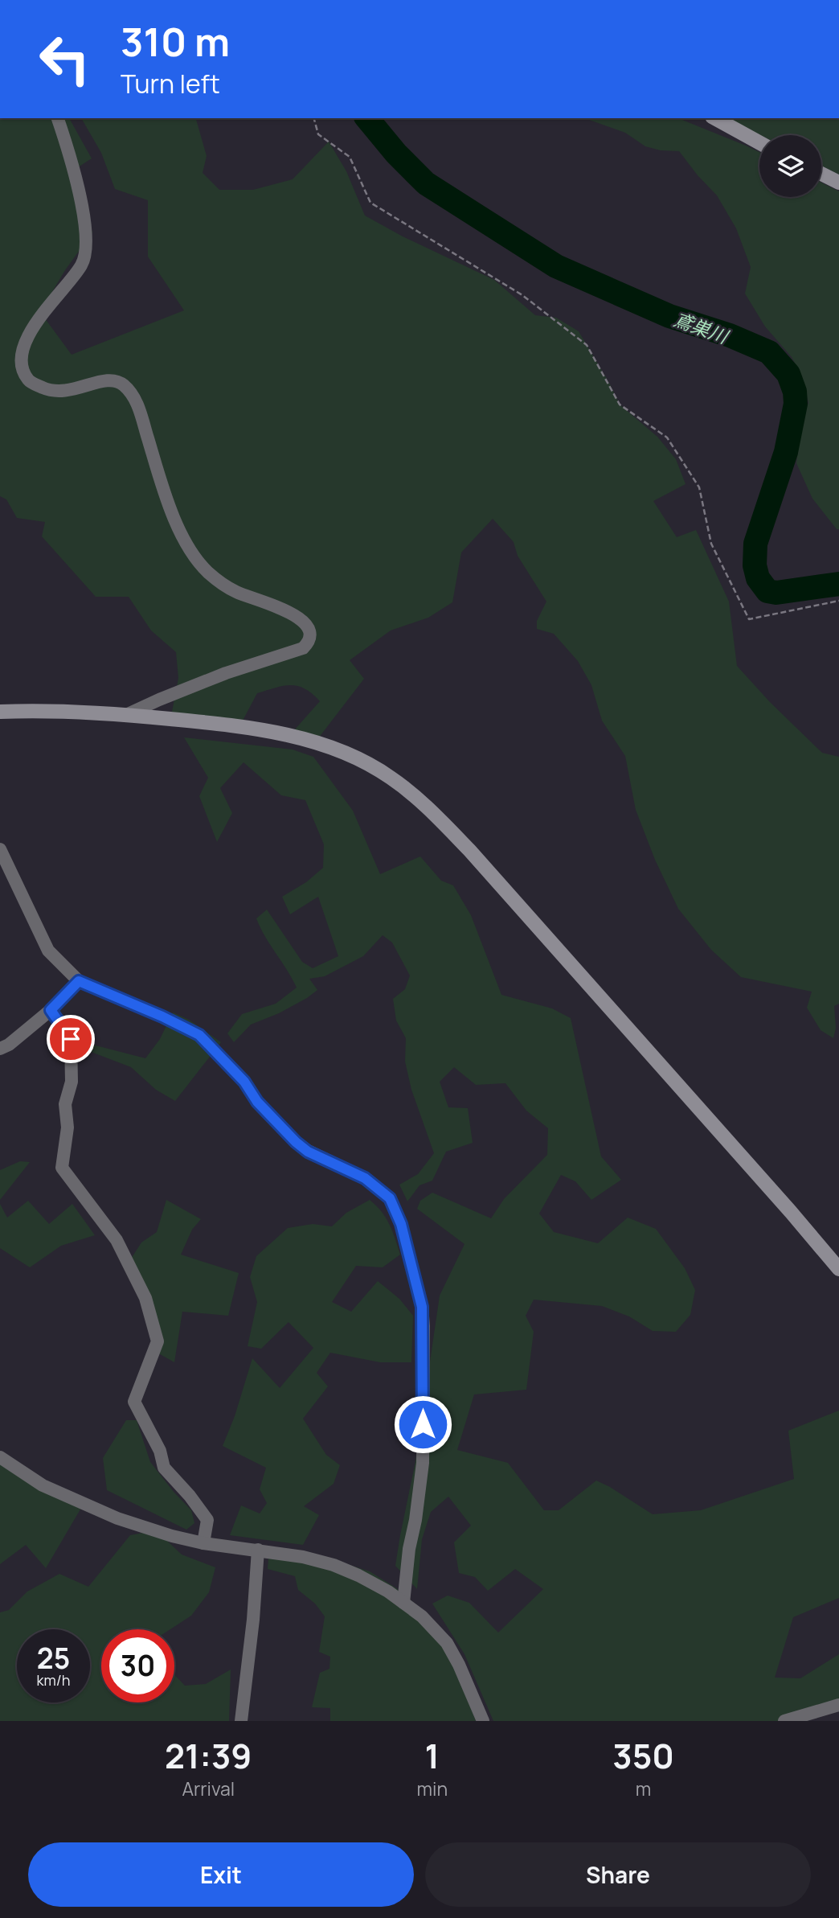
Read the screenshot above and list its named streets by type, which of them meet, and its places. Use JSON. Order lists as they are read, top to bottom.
{
  "water": ["鳶巣川"],
  "page": {
    "turn": ["310 m", "Turn left"],
    "speed": "25 km/h",
    "limit": "30",
    "eta": [
      "21:39",
      "Arrival",
      "1",
      "min",
      "350",
      "m"
    ],
    "buttons": ["Exit", "Share"]
  }
}
